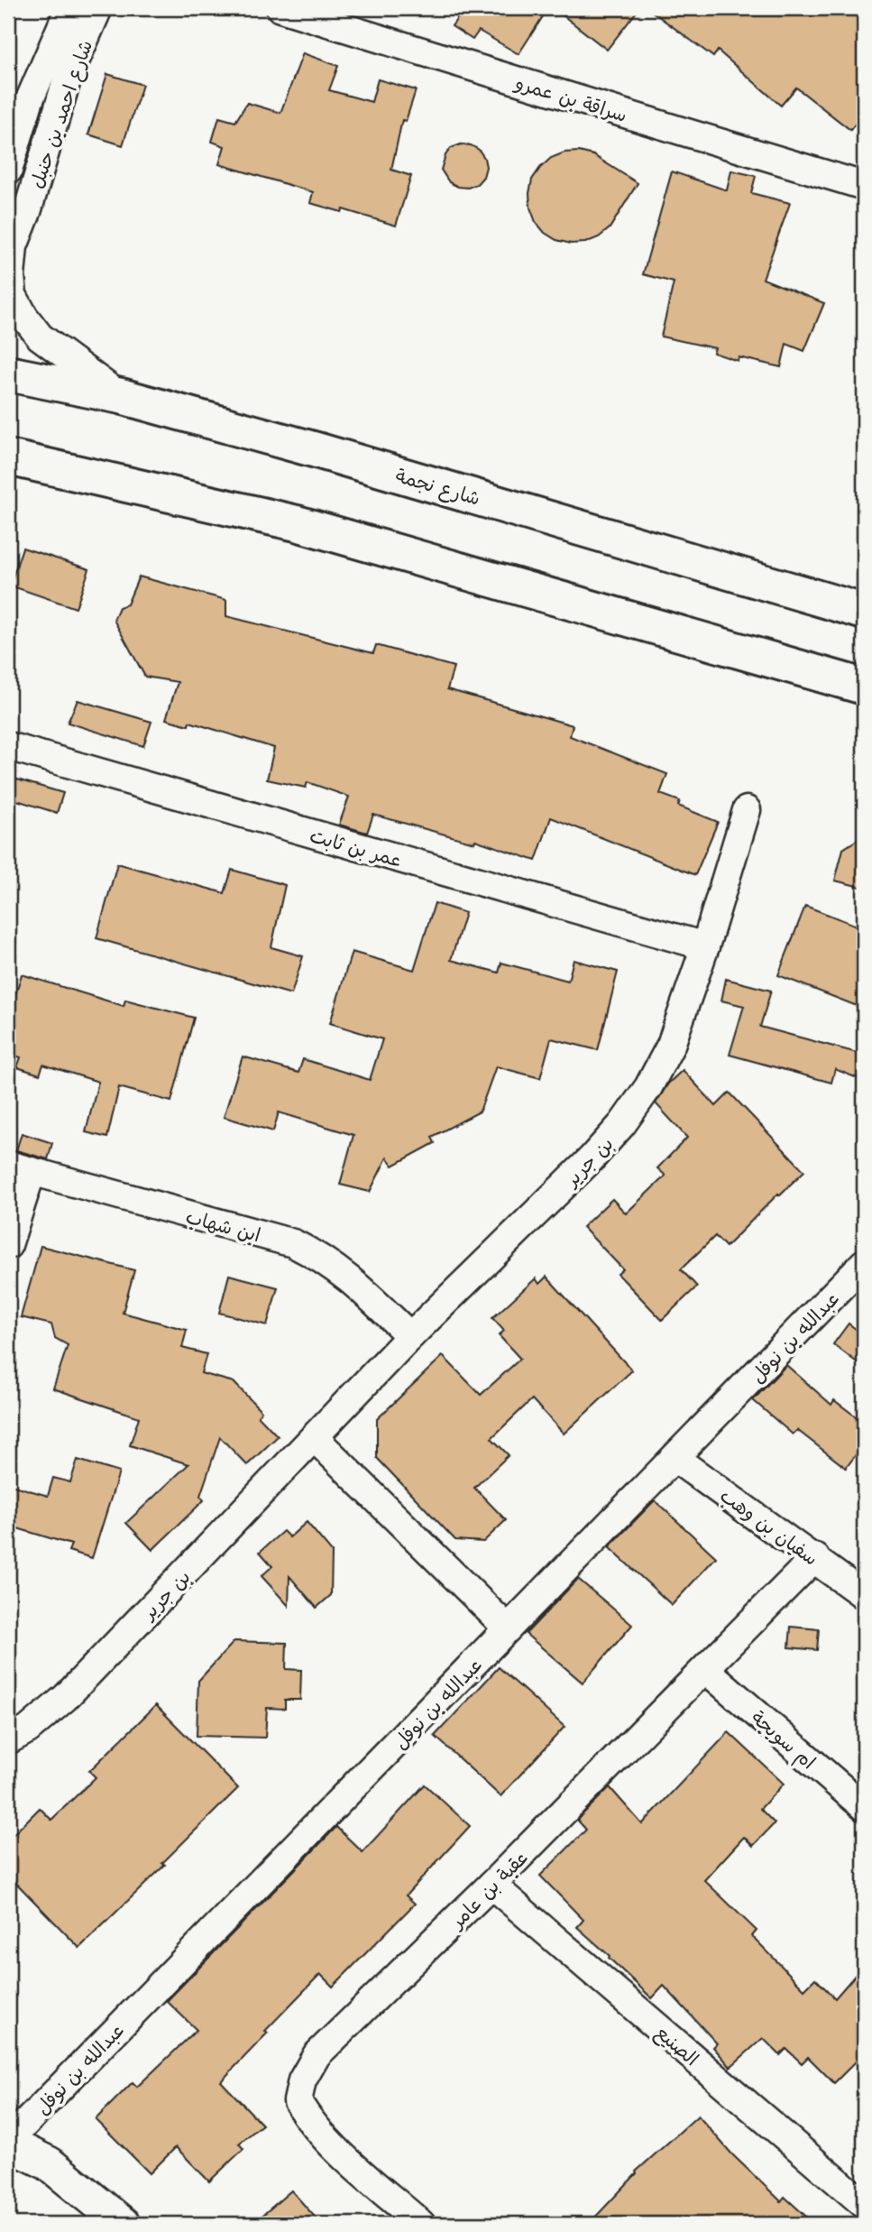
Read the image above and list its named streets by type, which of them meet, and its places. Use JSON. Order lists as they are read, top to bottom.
{
  "streets": {
    "main road": ["شارع نجمة"],
    "street": [
      "سراقة بن عمرو",
      "شارع احمد بن حنبل",
      "عمر بن ثابت",
      "بن جرير",
      "ابن شهاب",
      "عبدالله بن نوفل",
      "سفيان بن وهب",
      "ام سويجة",
      "عقبة بن عامر",
      "الصنيع"
    ]
  },
  "crossings": [
    ["شارع احمد بن حنبل", "شارع نجمة"],
    ["عمر بن ثابت", "بن جرير"],
    ["بن جرير", "ابن شهاب"],
    ["عبدالله بن نوفل", "سفيان بن وهب"],
    ["سفيان بن وهب", "عقبة بن عامر"],
    ["ام سويجة", "عقبة بن عامر"],
    ["عقبة بن عامر", "الصنيع"]
  ]
}
